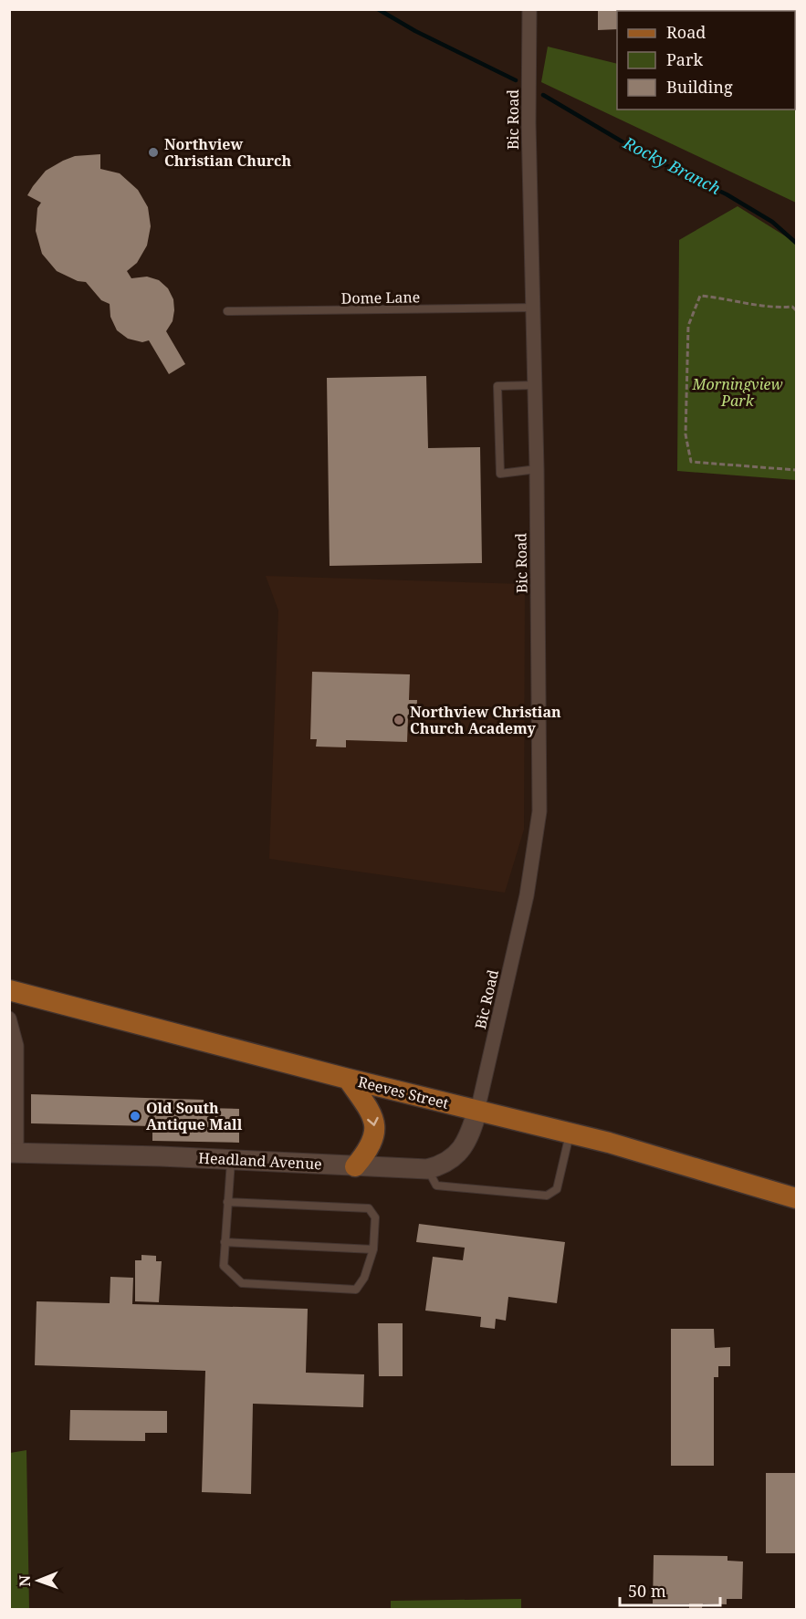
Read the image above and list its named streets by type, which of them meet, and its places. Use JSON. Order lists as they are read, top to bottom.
{
  "streets": {
    "main road": ["Reeves Street", "Headland Avenue"],
    "street": ["Bic Road"],
    "lane": ["Dome Lane"]
  },
  "crossings": [
    ["Bic Road", "Dome Lane"],
    ["Bic Road", "Reeves Street"],
    ["Bic Road", "Headland Avenue"],
    ["Reeves Street", "Headland Avenue"]
  ],
  "water": ["Rocky Branch"],
  "parks": ["Morningview Park"],
  "places": ["Northview Christian Church", "Northview Christian Church Academy", "Old South Antique Mall"],
  "legend": ["Road", "Park", "Building"],
  "scale_bar": "50 m",
  "north": "left"
}
